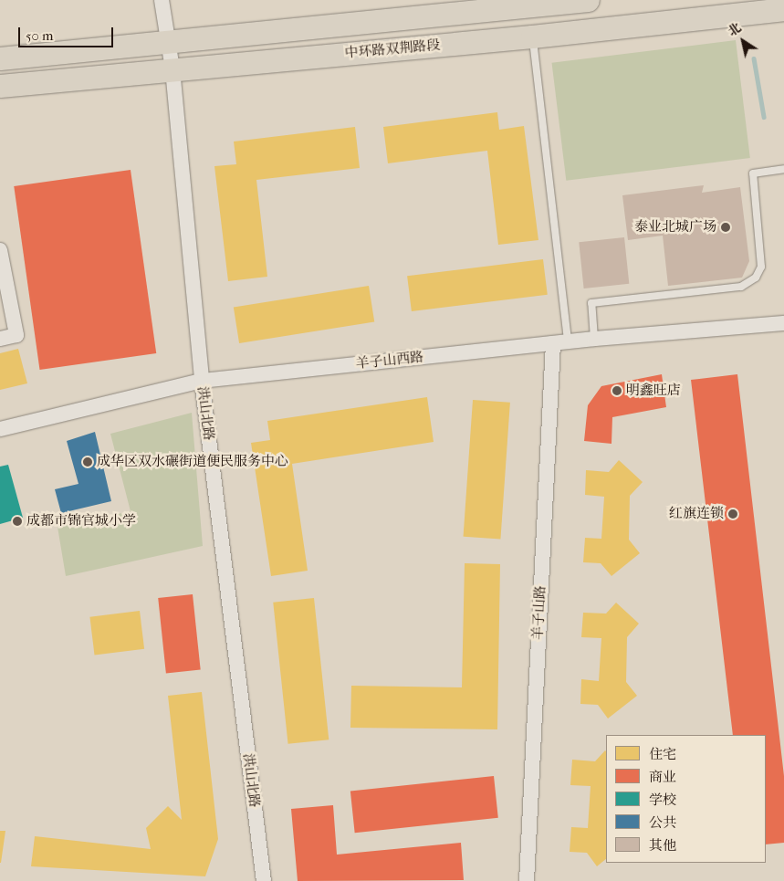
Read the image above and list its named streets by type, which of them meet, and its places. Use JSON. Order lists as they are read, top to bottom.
{
  "streets": {
    "main road": ["中环路双荆路段"],
    "street": ["羊子山西路", "洪山北路", "羊子山路"]
  },
  "crossings": [
    ["中环路双荆路段", "洪山北路"],
    ["羊子山西路", "洪山北路"],
    ["羊子山西路", "羊子山路"]
  ],
  "places": [
    "泰业北城广场",
    "明鑫旺店",
    "成华区双水碾街道便民服务中心",
    "红旗连锁",
    "成都市锦官城小学"
  ],
  "legend": [
    "住宅",
    "商业",
    "学校",
    "公共",
    "其他"
  ],
  "scale_bar": "50 m",
  "north": "top left"
}
